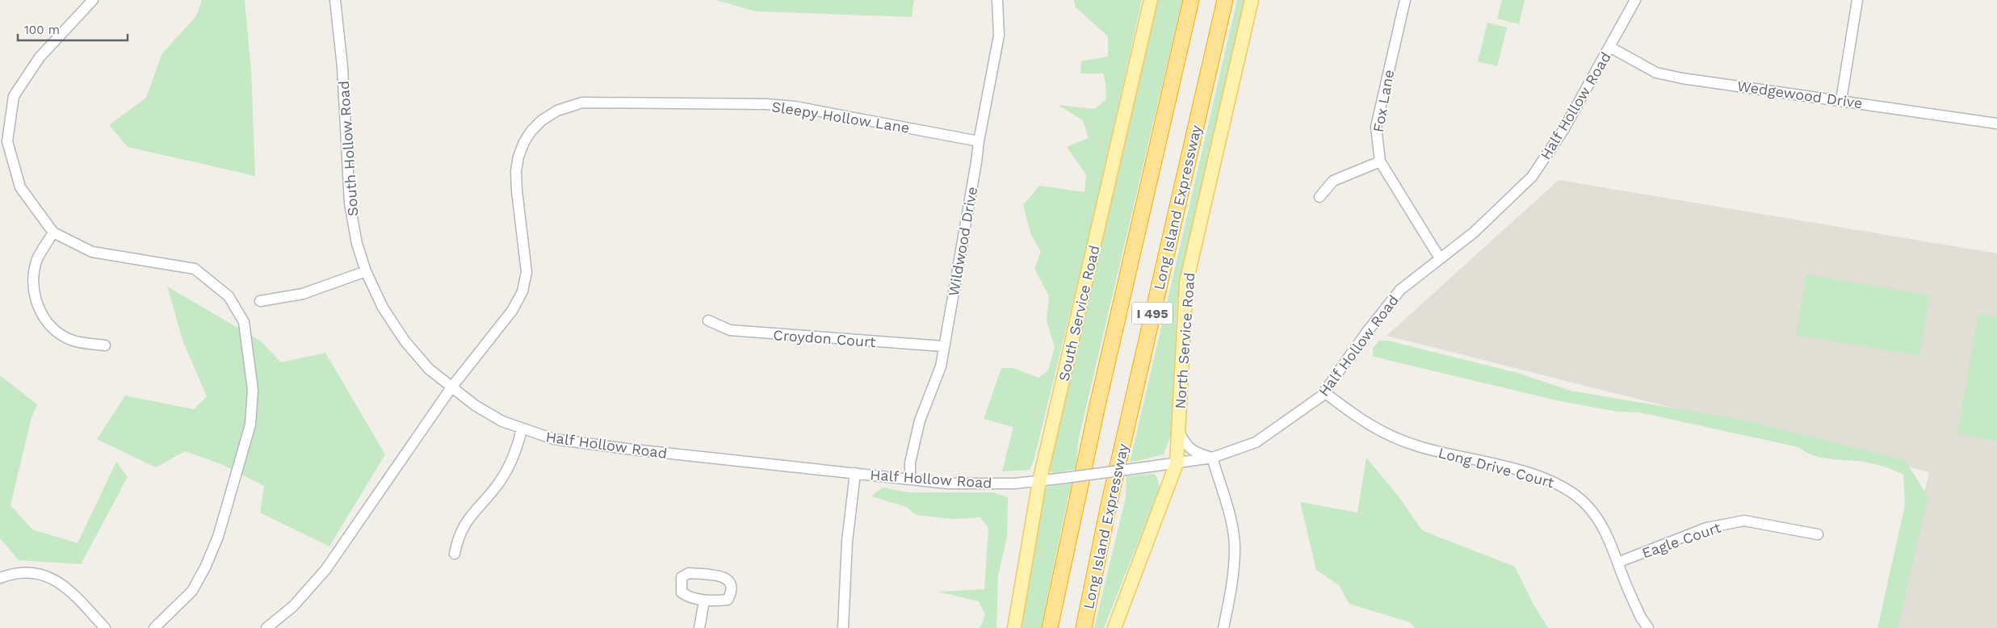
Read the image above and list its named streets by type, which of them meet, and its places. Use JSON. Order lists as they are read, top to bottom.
{
  "streets": {
    "highway": ["Long Island Expressway", "I 495"],
    "main road": ["South Service Road", "North Service Road"],
    "street": [
      "Wedgewood Drive",
      "Fox Lane",
      "Half Hollow Road",
      "Sleepy Hollow Lane",
      "South Hollow Road",
      "Wildwood Drive",
      "Croydon Court",
      "Long Drive Court",
      "Eagle Court"
    ]
  },
  "crossings": [
    ["Wedgewood Drive", "Half Hollow Road"],
    ["Fox Lane", "Half Hollow Road"],
    ["Half Hollow Road", "Sleepy Hollow Lane"],
    ["Half Hollow Road", "South Hollow Road"],
    ["Half Hollow Road", "Wildwood Drive"],
    ["Half Hollow Road", "South Service Road"],
    ["Half Hollow Road", "North Service Road"],
    ["Half Hollow Road", "Long Drive Court"],
    ["Sleepy Hollow Lane", "South Hollow Road"],
    ["Sleepy Hollow Lane", "Wildwood Drive"],
    ["Wildwood Drive", "Croydon Court"],
    ["Long Drive Court", "Eagle Court"]
  ],
  "scale_bar": "100 m"
}
